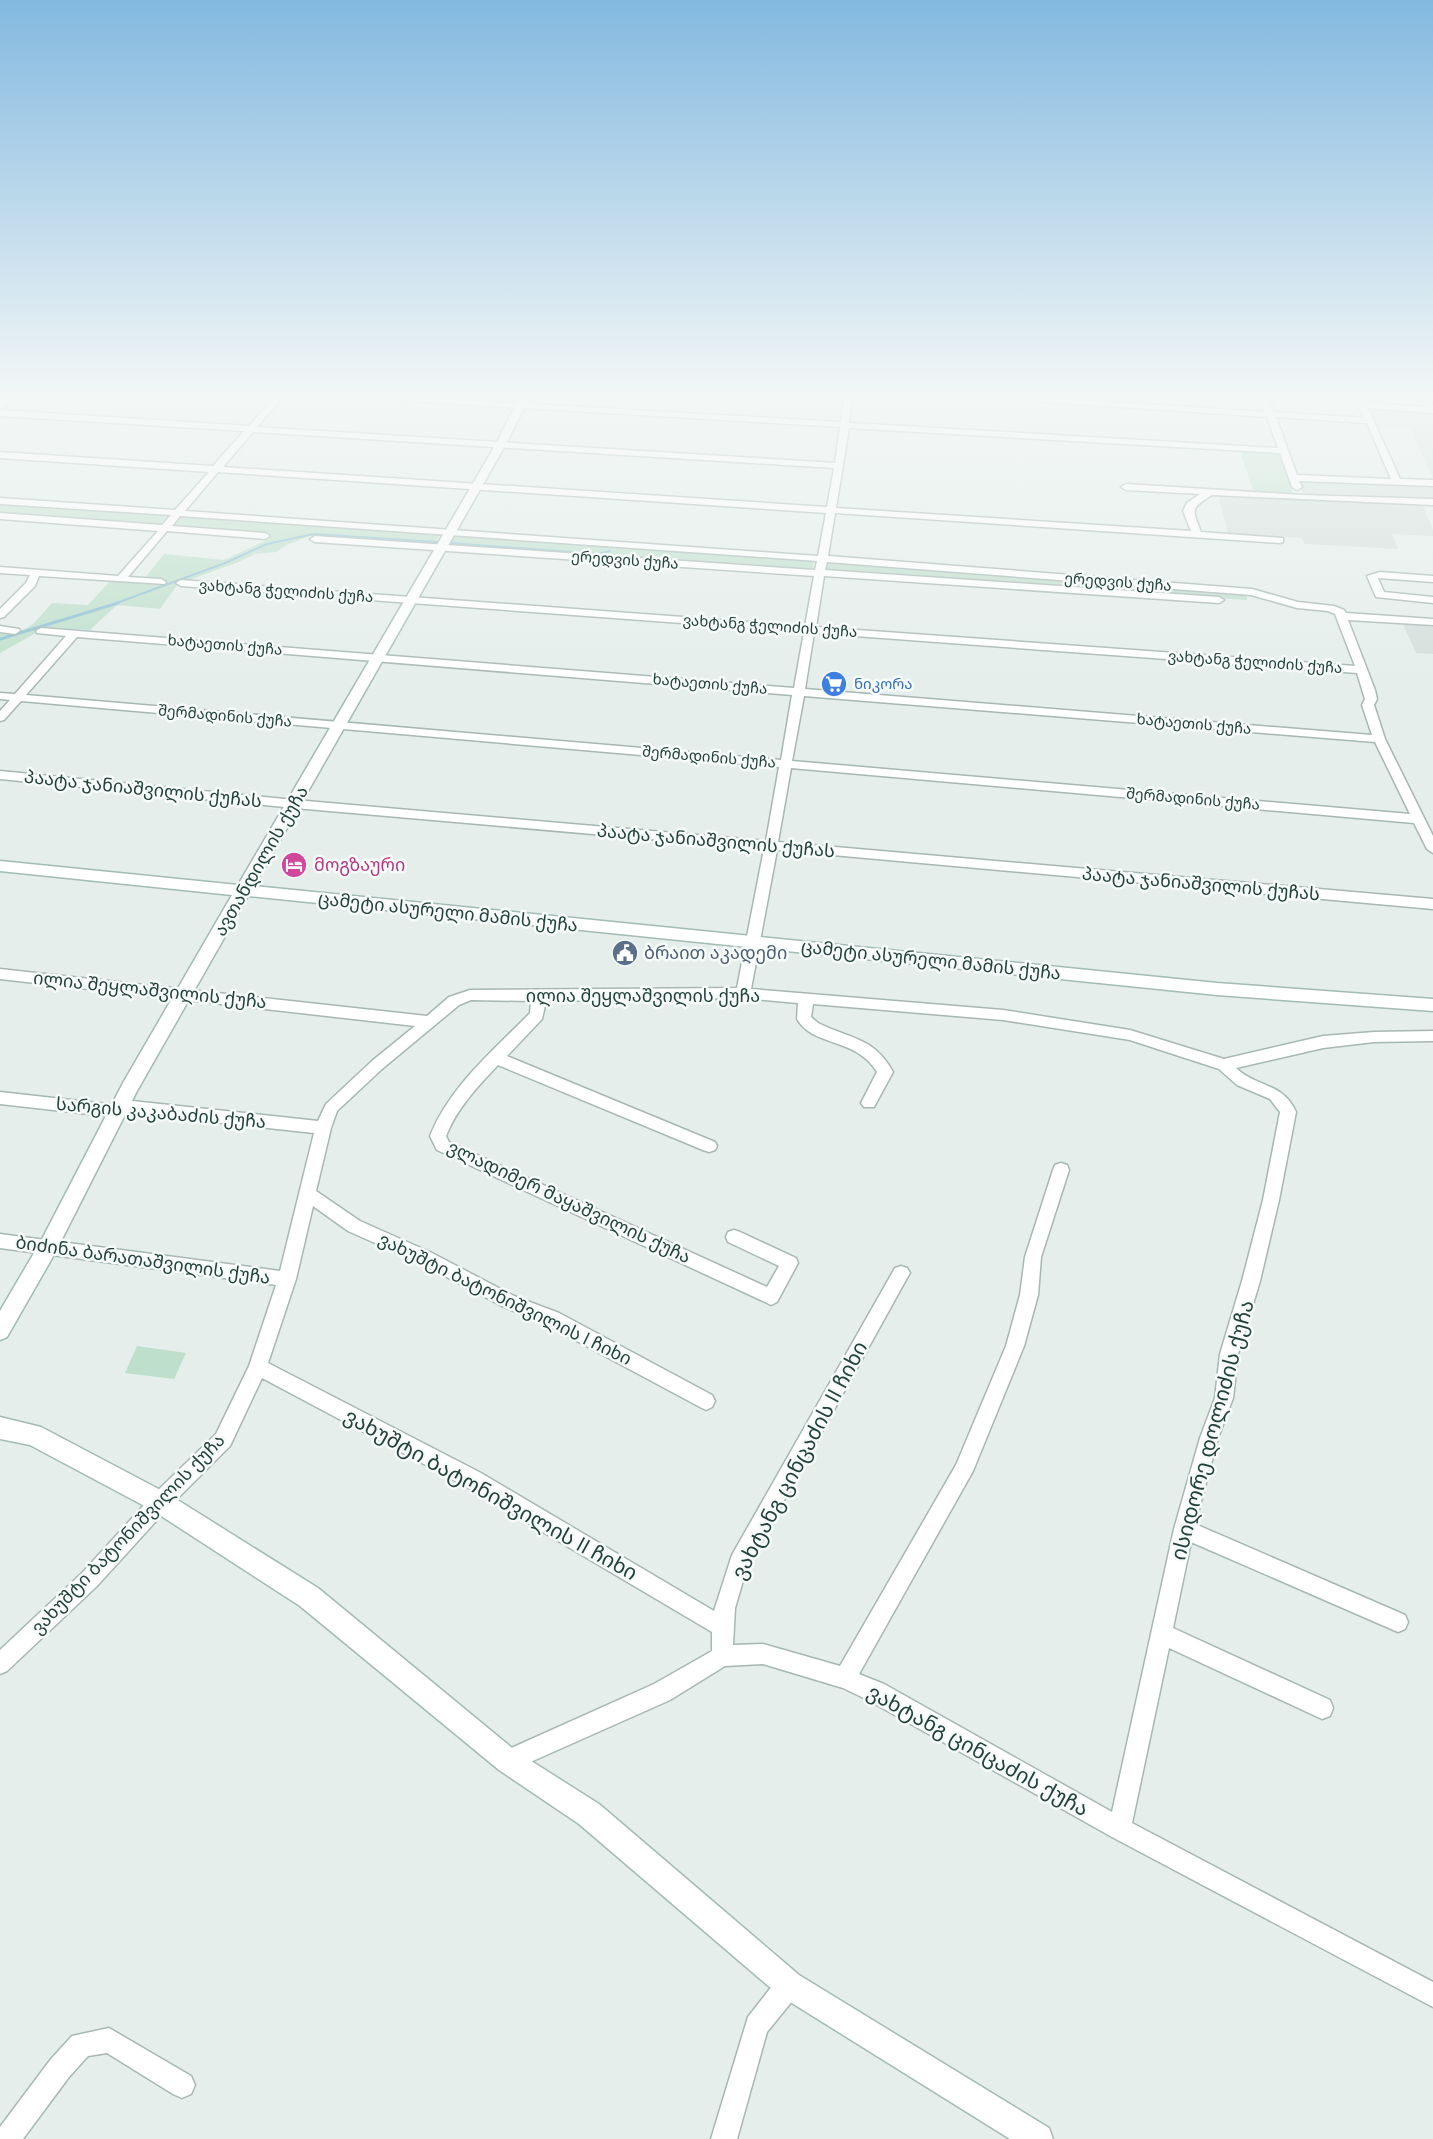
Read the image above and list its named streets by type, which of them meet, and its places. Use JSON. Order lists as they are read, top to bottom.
{
  "streets": {
    "street": [
      "ერედვის ქუჩა",
      "ვახტანგ ჭელიძის ქუჩა",
      "ხატაეთის ქუჩა",
      "შერმადინის ქუჩა",
      "პაატა ჯანიაშვილის ქუჩას",
      "ავთანდილის ქუჩა",
      "ცამეტი ასურელი მამის ქუჩა",
      "ილია შეყლაშვილის ქუჩა",
      "სარგის კაკაბაძის ქუჩა",
      "ვლადიმერ მაყაშვილის ქუჩა",
      "ბიძინა ბარათაშვილის ქუჩა",
      "ვახუშტი ბატონიშვილის I ჩიხი",
      "ისიდორე დოლიძის ქუჩა",
      "ვახტანგ ცინცაძის II ჩიხი",
      "ვახუშტი ბატონიშვილის II ჩიხი",
      "ვახუშტი ბატონიშვილის ქუჩა",
      "ვახტანგ ცინცაძის ქუჩა"
    ]
  },
  "crossings": [
    ["ერედვის ქუჩა", "ავთანდილის ქუჩა"],
    ["ვახტანგ ჭელიძის ქუჩა", "ავთანდილის ქუჩა"],
    ["ხატაეთის ქუჩა", "ავთანდილის ქუჩა"],
    ["შერმადინის ქუჩა", "ავთანდილის ქუჩა"],
    ["პაატა ჯანიაშვილის ქუჩას", "ავთანდილის ქუჩა"],
    ["ავთანდილის ქუჩა", "ცამეტი ასურელი მამის ქუჩა"],
    ["ავთანდილის ქუჩა", "ილია შეყლაშვილის ქუჩა"],
    ["ავთანდილის ქუჩა", "სარგის კაკაბაძის ქუჩა"],
    ["ავთანდილის ქუჩა", "ბიძინა ბარათაშვილის ქუჩა"],
    ["ილია შეყლაშვილის ქუჩა", "ვლადიმერ მაყაშვილის ქუჩა"],
    ["ილია შეყლაშვილის ქუჩა", "ისიდორე დოლიძის ქუჩა"],
    ["ილია შეყლაშვილის ქუჩა", "ვახუშტი ბატონიშვილის ქუჩა"],
    ["სარგის კაკაბაძის ქუჩა", "ვახუშტი ბატონიშვილის ქუჩა"],
    ["ბიძინა ბარათაშვილის ქუჩა", "ვახუშტი ბატონიშვილის ქუჩა"],
    ["ვახუშტი ბატონიშვილის I ჩიხი", "ვახუშტი ბატონიშვილის ქუჩა"],
    ["ისიდორე დოლიძის ქუჩა", "ვახტანგ ცინცაძის ქუჩა"],
    ["ვახტანგ ცინცაძის II ჩიხი", "ვახუშტი ბატონიშვილის II ჩიხი"],
    ["ვახტანგ ცინცაძის II ჩიხი", "ვახტანგ ცინცაძის ქუჩა"],
    ["ვახუშტი ბატონიშვილის II ჩიხი", "ვახუშტი ბატონიშვილის ქუჩა"]
  ],
  "places": {
    "supermarket": ["ნიკორა"],
    "hotel": ["მოგზაური"],
    "public building": ["ბრაით აკადემი"]
  }
}
